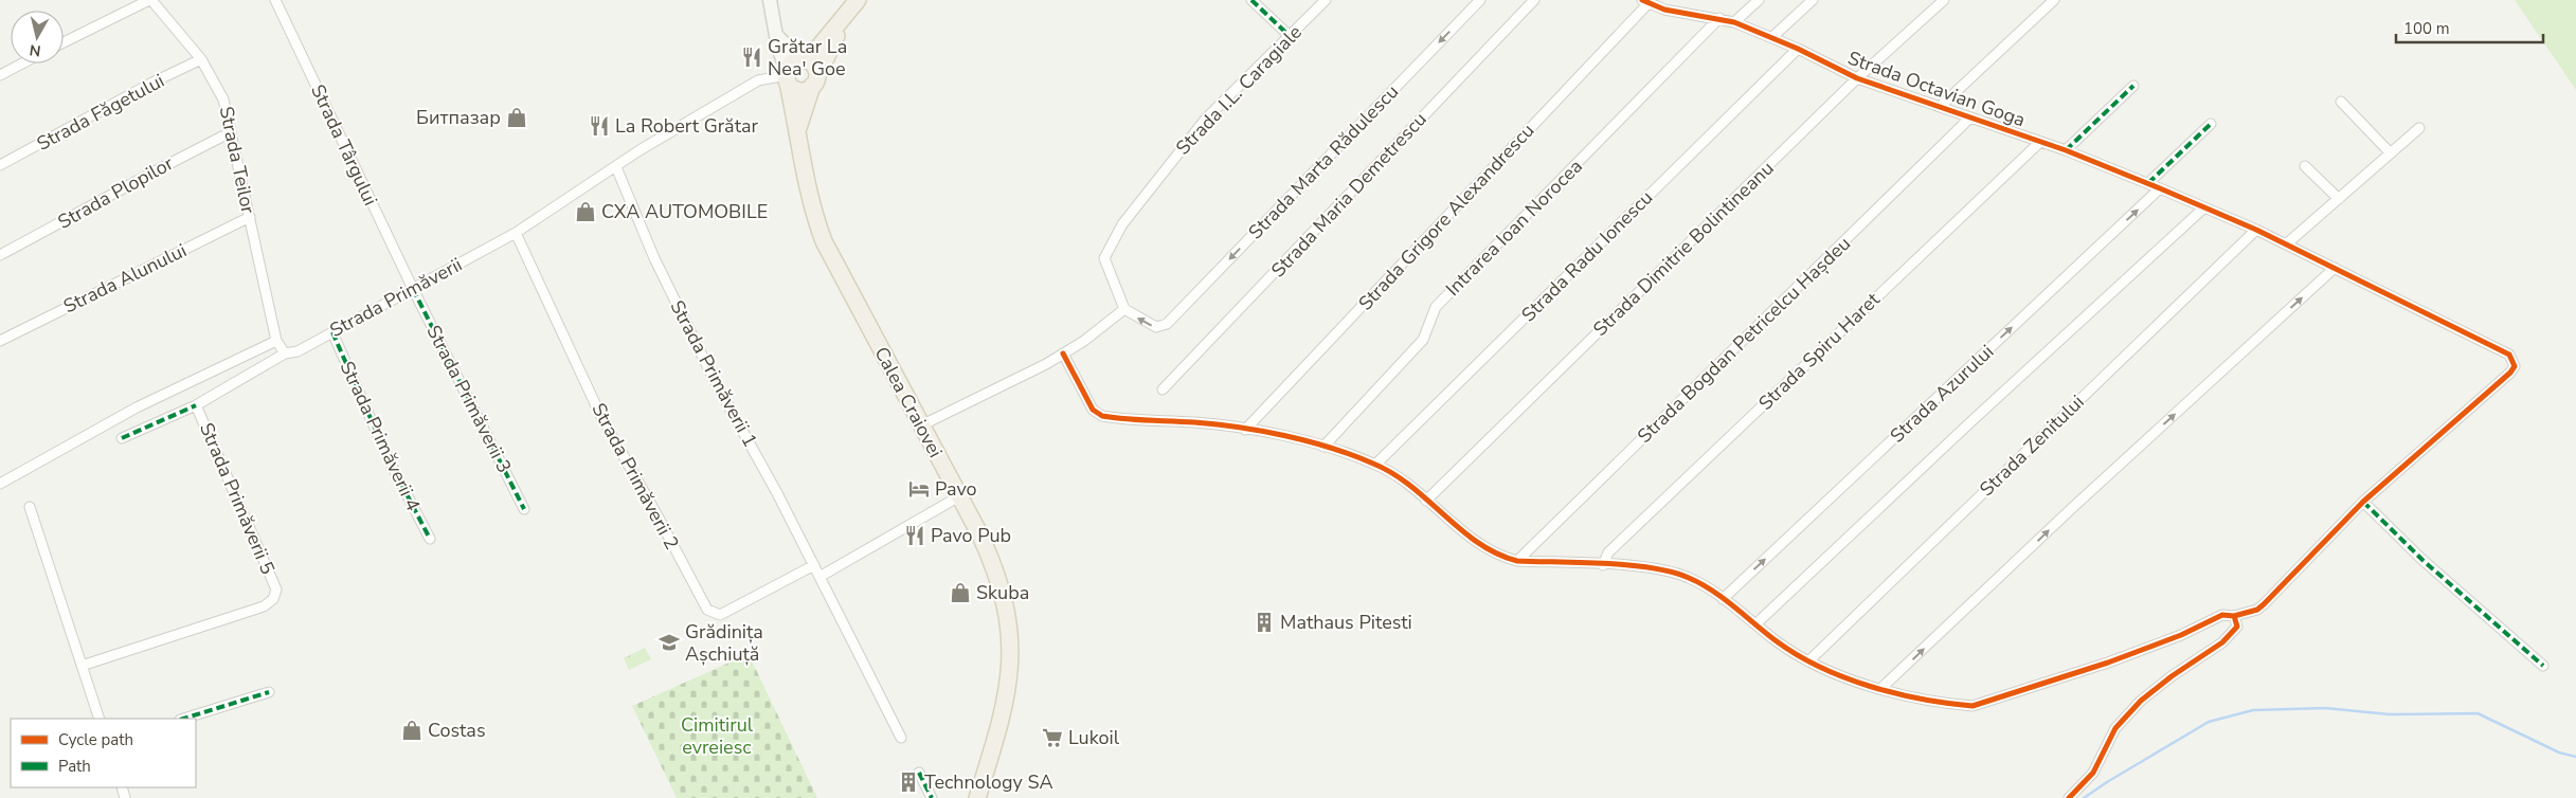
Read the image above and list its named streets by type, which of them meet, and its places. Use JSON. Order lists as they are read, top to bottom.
{
  "streets": {
    "main road": ["Calea Craiovei"],
    "street": [
      "Strada Octavian Goga",
      "Strada I.L. Caragiale",
      "Strada Făgetului",
      "Strada Târgului",
      "Strada Teilor",
      "Strada Marta Rădulescu",
      "Strada Plopilor",
      "Strada Maria Demetrescu",
      "Strada Grigore Alexandrescu",
      "Intrarea Ioan Norocea",
      "Strada Dimitrie Bolintineanu",
      "Strada Radu Ionescu",
      "Strada Alunului",
      "Strada Primăverii",
      "Strada Bogdan Petricelcu Hașdeu",
      "Strada Spiru Haret",
      "Strada Primăverii 1",
      "Strada Azurului",
      "Strada Primăverii 3",
      "Strada Primăverii 4",
      "Strada Zenitului",
      "Strada Primăverii 2",
      "Strada Primăverii 5"
    ]
  },
  "crossings": [
    ["Strada Octavian Goga", "Strada Grigore Alexandrescu"],
    ["Strada Octavian Goga", "Intrarea Ioan Norocea"],
    ["Strada Octavian Goga", "Strada Dimitrie Bolintineanu"],
    ["Strada Octavian Goga", "Strada Radu Ionescu"],
    ["Strada Octavian Goga", "Strada Bogdan Petricelcu Hașdeu"],
    ["Strada Octavian Goga", "Strada Spiru Haret"],
    ["Strada Octavian Goga", "Strada Azurului"],
    ["Strada Octavian Goga", "Strada Zenitului"],
    ["Strada I.L. Caragiale", "Strada Marta Rădulescu"],
    ["Strada Făgetului", "Strada Teilor"],
    ["Strada Târgului", "Strada Primăverii"],
    ["Strada Târgului", "Strada Primăverii 3"],
    ["Strada Teilor", "Strada Plopilor"],
    ["Strada Teilor", "Strada Alunului"],
    ["Strada Primăverii", "Strada Primăverii 1"],
    ["Strada Primăverii", "Strada Primăverii 3"],
    ["Strada Primăverii", "Calea Craiovei"],
    ["Strada Primăverii", "Strada Primăverii 4"],
    ["Strada Primăverii", "Strada Primăverii 2"],
    ["Strada Primăverii", "Strada Primăverii 5"],
    ["Strada Primăverii 1", "Strada Primăverii 2"]
  ],
  "one_way": ["Strada Marta Rădulescu"],
  "parks": ["Cimitirul evreiesc"],
  "places": {
    "restaurant": ["Grătar La Nea' Goe", "La Robert Grătar", "Pavo Pub"],
    "shop": [
      "Битпазар",
      "CXA AUTOMOBILE",
      "Skuba",
      "Costas"
    ],
    "hotel": ["Pavo"],
    "building": ["Mathaus Pitesti", "Technology SA"],
    "school or university": ["Grădinița Așchiuță"],
    "supermarket": ["Lukoil"]
  },
  "legend": ["Cycle path", "Path"],
  "scale_bar": "100 m",
  "north": "bottom"
}
